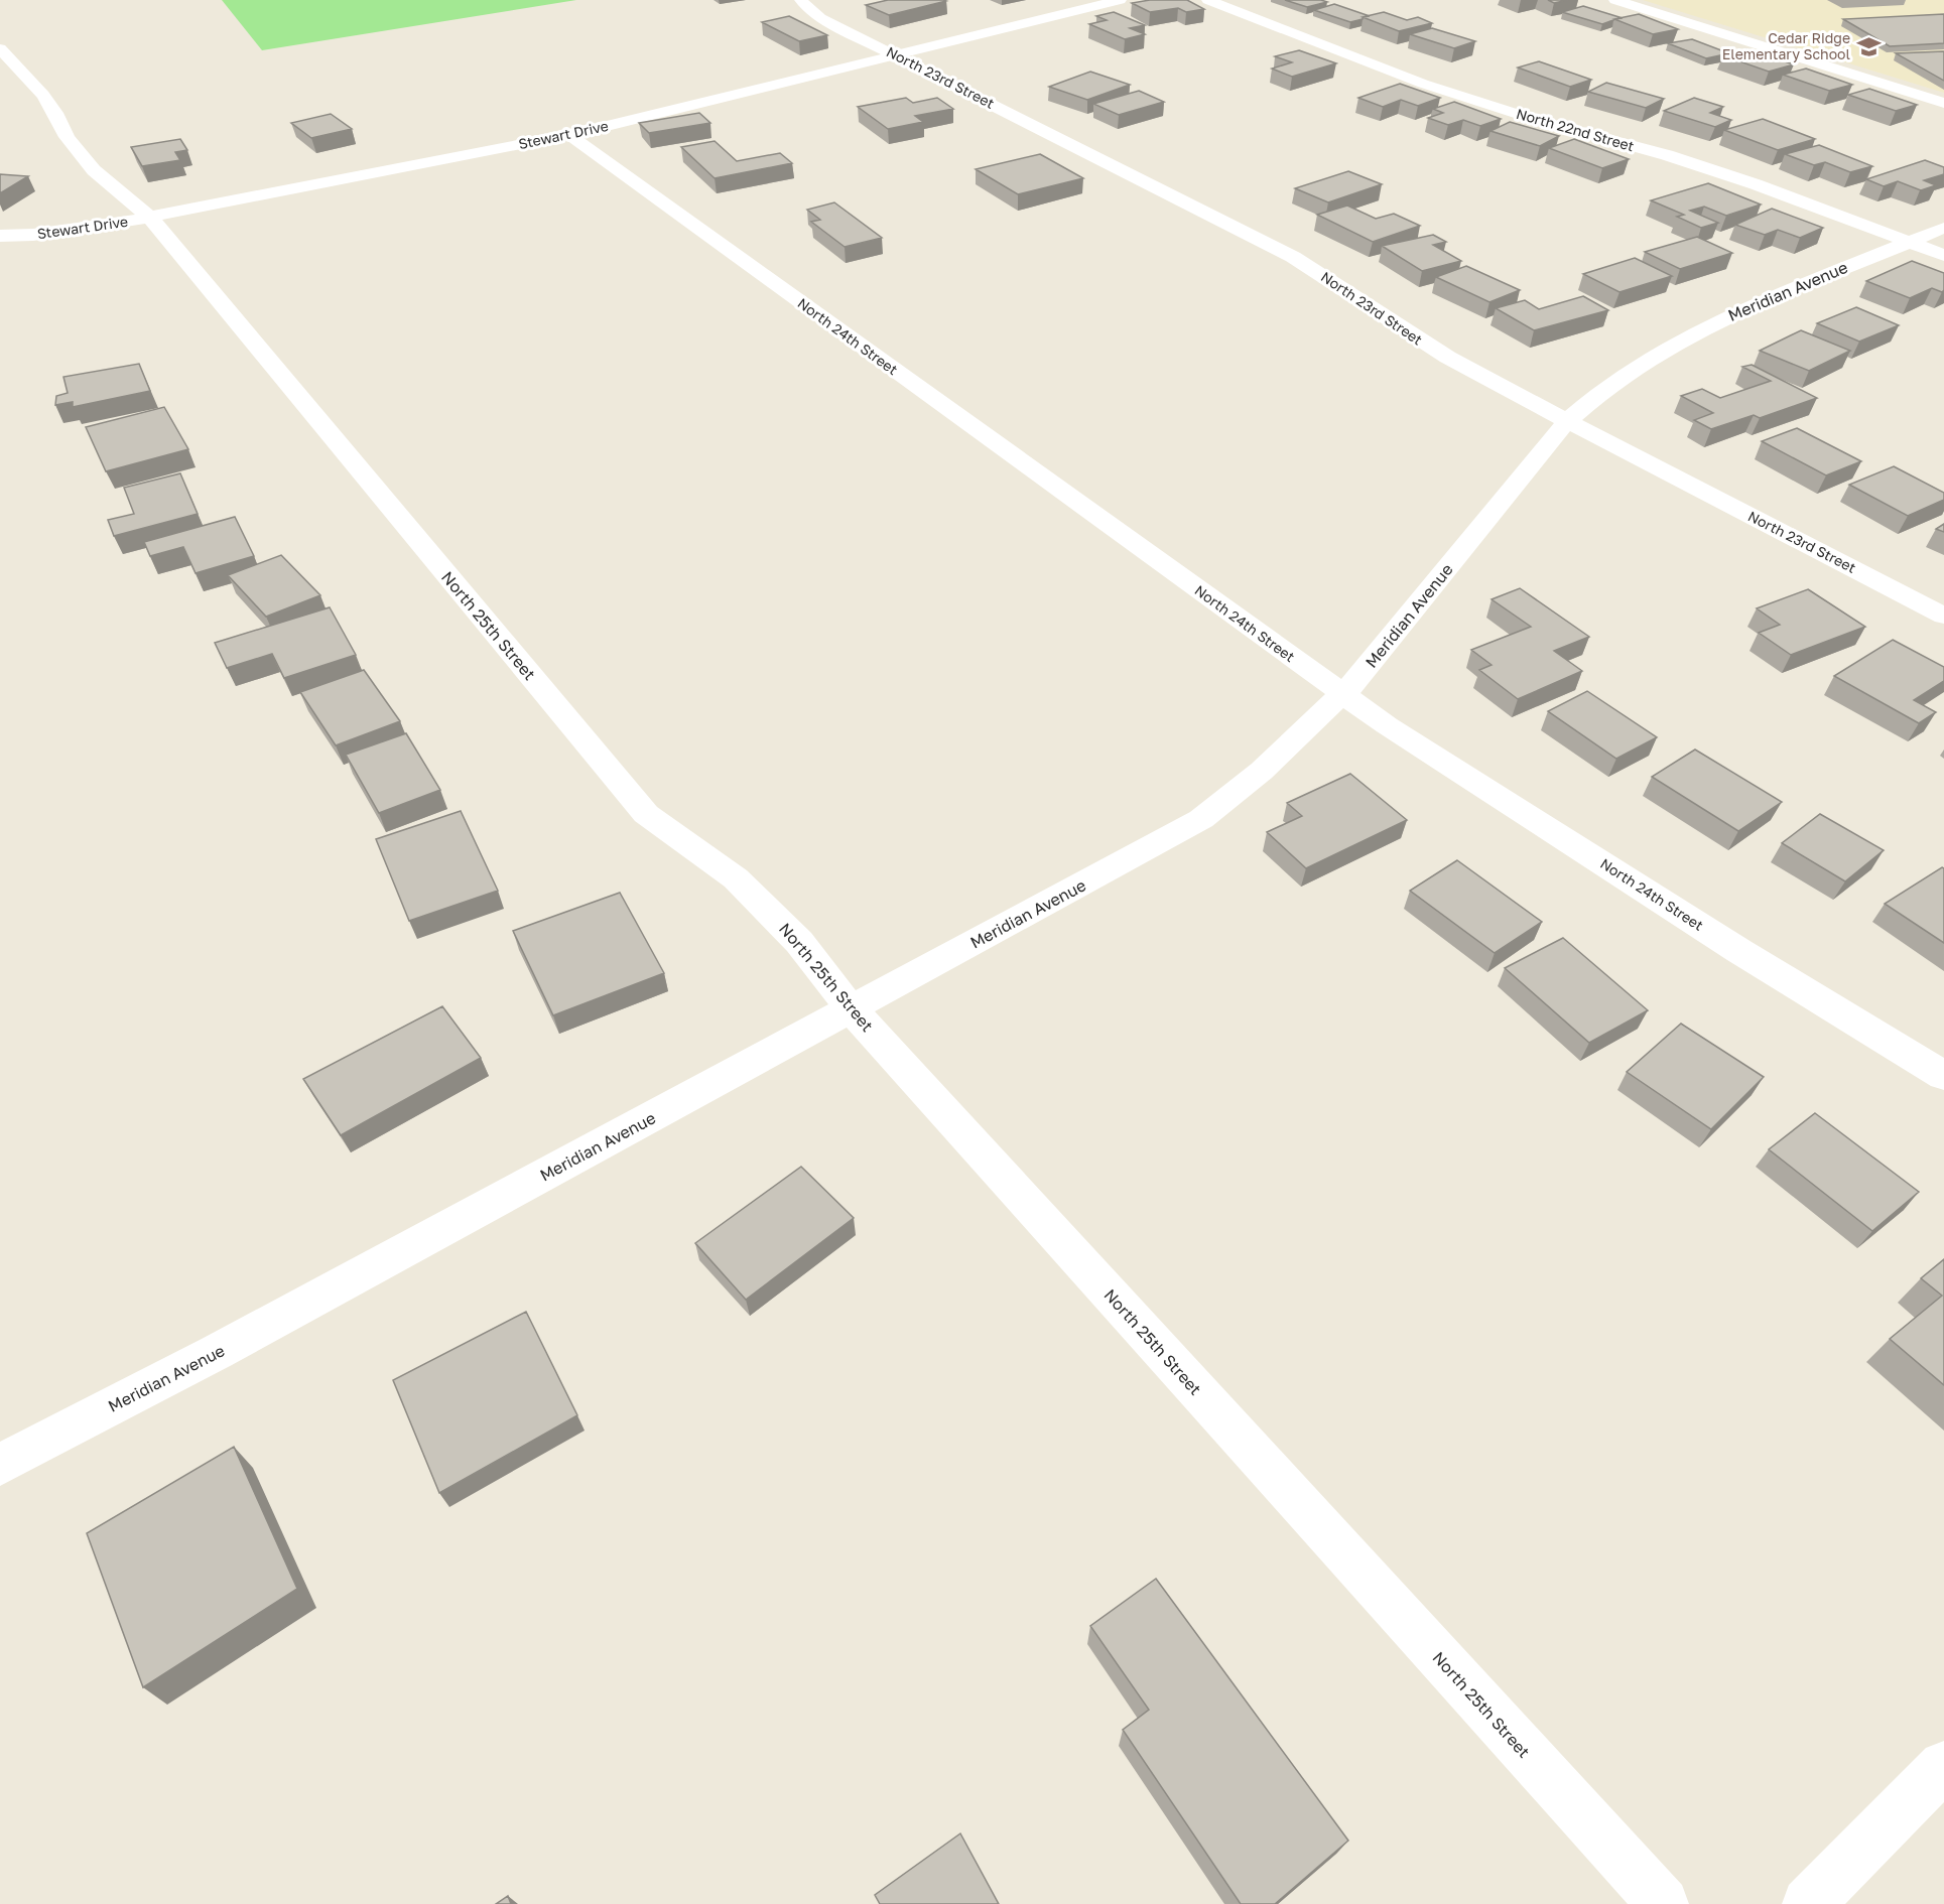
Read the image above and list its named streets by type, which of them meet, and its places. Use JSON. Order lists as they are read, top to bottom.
{
  "streets": {
    "street": [
      "North 23rd Street",
      "North 22nd Street",
      "Stewart Drive",
      "Meridian Avenue",
      "North 24th Street",
      "North 25th Street"
    ]
  },
  "crossings": [
    ["North 23rd Street", "Stewart Drive"],
    ["North 23rd Street", "Meridian Avenue"],
    ["North 22nd Street", "Meridian Avenue"],
    ["Stewart Drive", "North 24th Street"],
    ["Stewart Drive", "North 25th Street"],
    ["Meridian Avenue", "North 24th Street"],
    ["Meridian Avenue", "North 25th Street"]
  ],
  "places": {
    "school or university": ["Cedar Ridge Elementary School"]
  }
}
